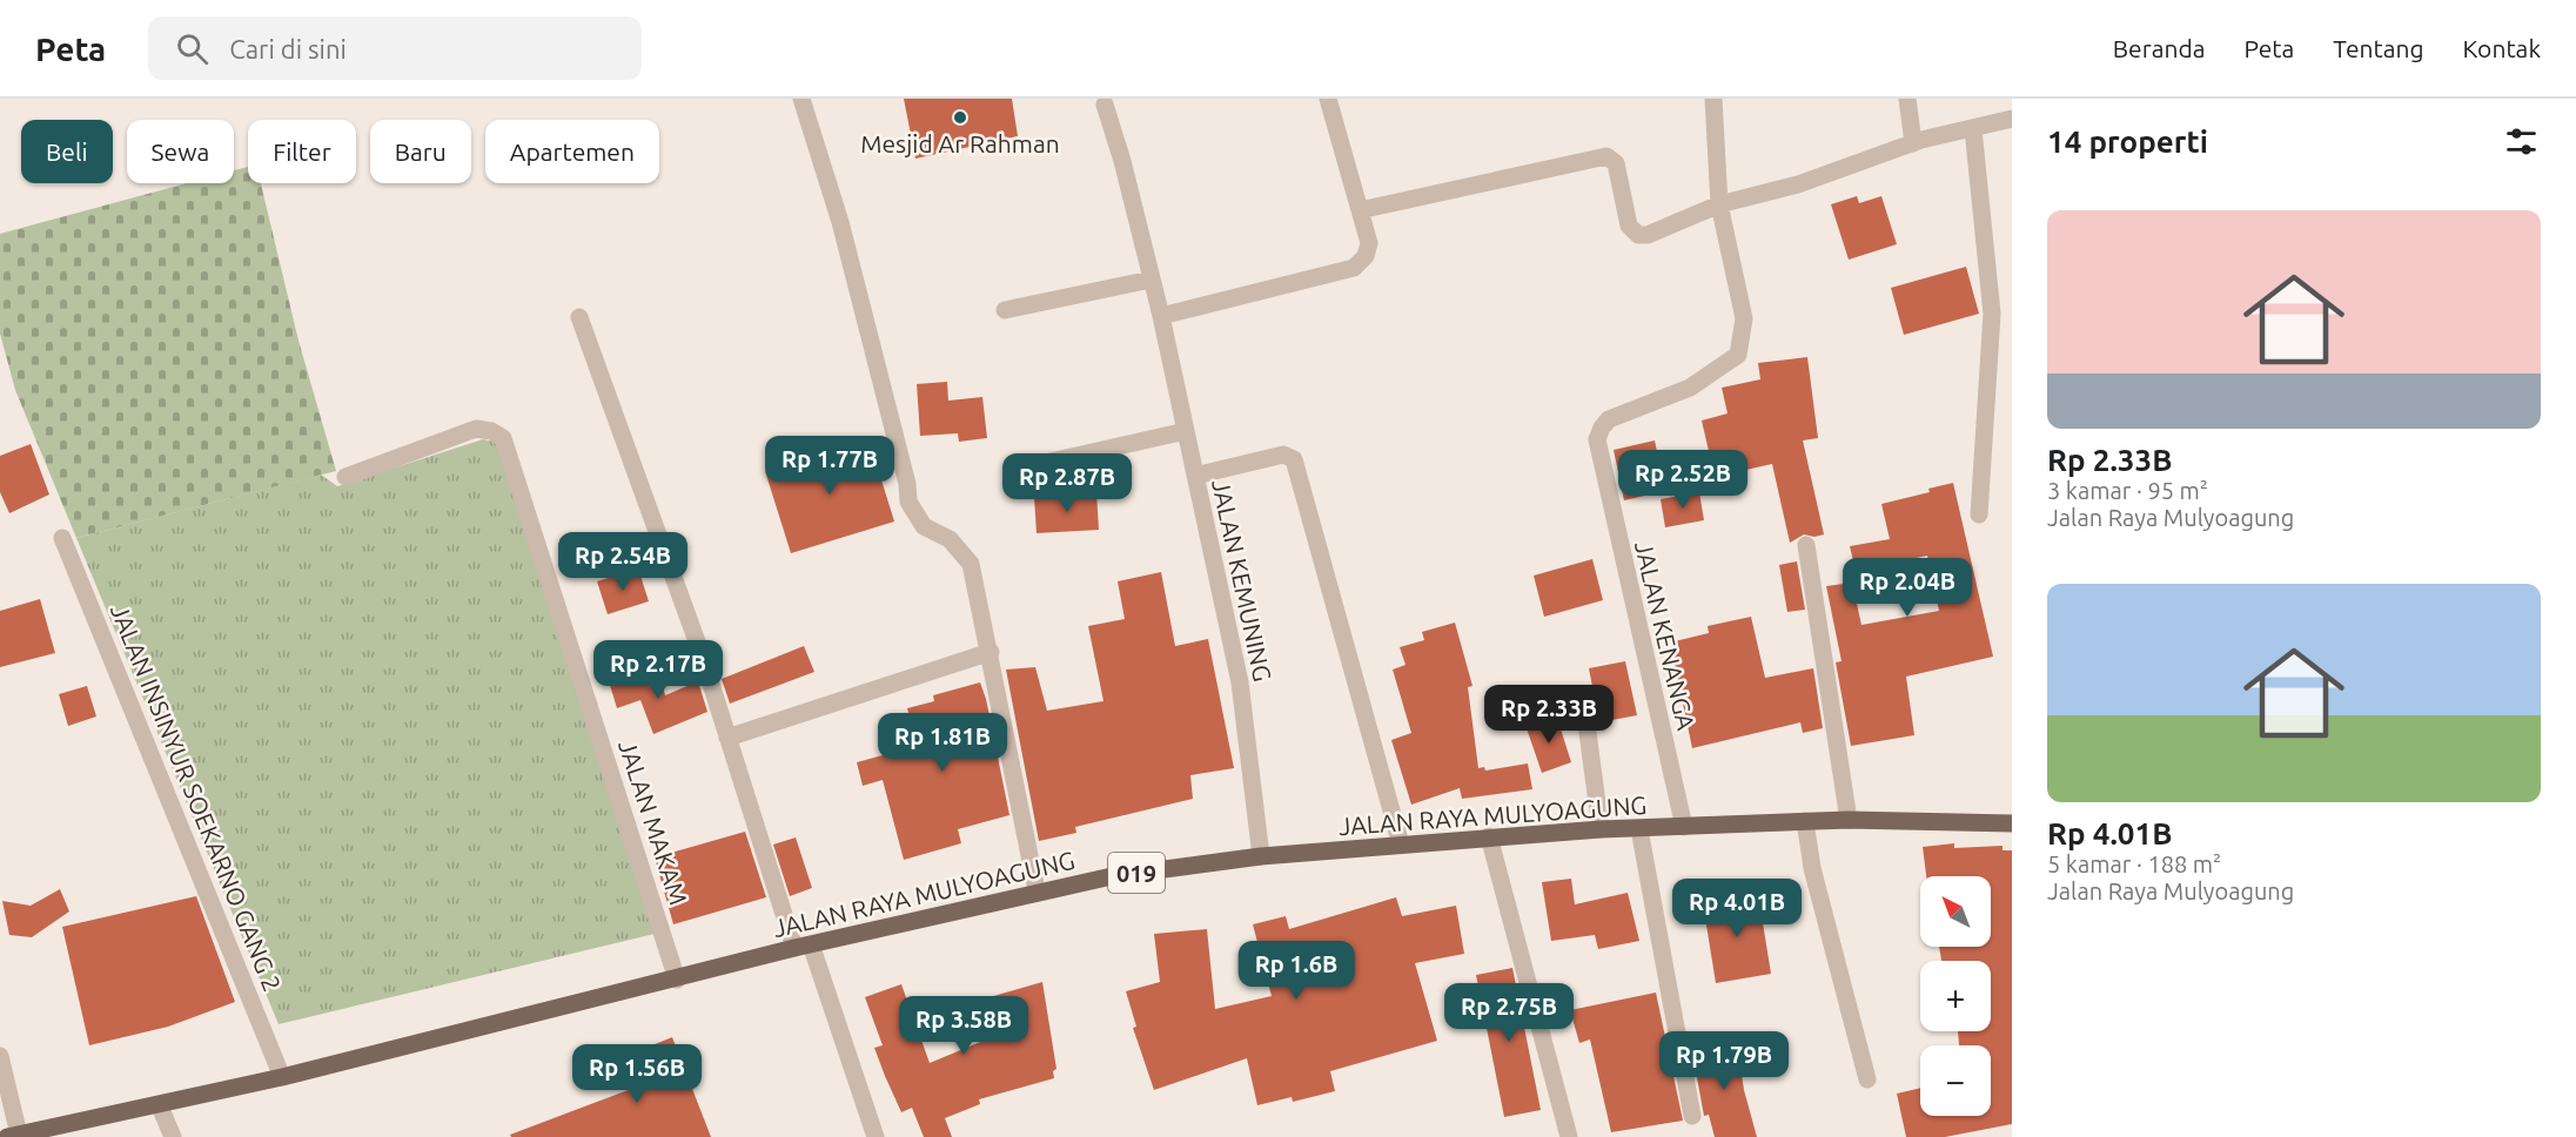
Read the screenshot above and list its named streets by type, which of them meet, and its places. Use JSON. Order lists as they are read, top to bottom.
{
  "streets": {
    "main road": ["JALAN RAYA MULYOAGUNG", "019"],
    "street": [
      "JALAN KEMUNING",
      "JALAN KENANGA",
      "JALAN INSINYUR SOEKARNO GANG 2",
      "JALAN MAKAM"
    ]
  },
  "crossings": [
    ["JALAN KEMUNING", "JALAN RAYA MULYOAGUNG"],
    ["JALAN KENANGA", "JALAN RAYA MULYOAGUNG"],
    ["JALAN INSINYUR SOEKARNO GANG 2", "JALAN RAYA MULYOAGUNG"],
    ["JALAN RAYA MULYOAGUNG", "JALAN MAKAM"]
  ],
  "places": ["Mesjid Ar Rahman"],
  "north": "top left",
  "page": {
    "header": "Peta",
    "search": "Cari di sini",
    "nav": [
      "Beranda",
      "Peta",
      "Tentang",
      "Kontak"
    ],
    "heading": "14 properti",
    "chip": [
      "Beli",
      "Sewa",
      "Filter",
      "Baru",
      "Apartemen"
    ],
    "list": [
      {
        "name": "Rp 2.33B",
        "note": "3 kamar · 95 m² · Jalan Raya Mulyoagung"
      },
      {
        "name": "Rp 4.01B",
        "note": "5 kamar · 188 m² · Jalan Raya Mulyoagung"
      }
    ],
    "price": [
      "Rp 1.77B",
      "Rp 2.52B",
      "Rp 2.87B",
      "Rp 2.54B",
      "Rp 2.04B",
      "Rp 2.17B",
      "Rp 2.33B",
      "Rp 1.81B",
      "Rp 4.01B",
      "Rp 1.6B",
      "Rp 2.75B",
      "Rp 3.58B",
      "Rp 1.79B",
      "Rp 1.56B"
    ],
    "map_buttons": ["+", "−"]
  }
}
